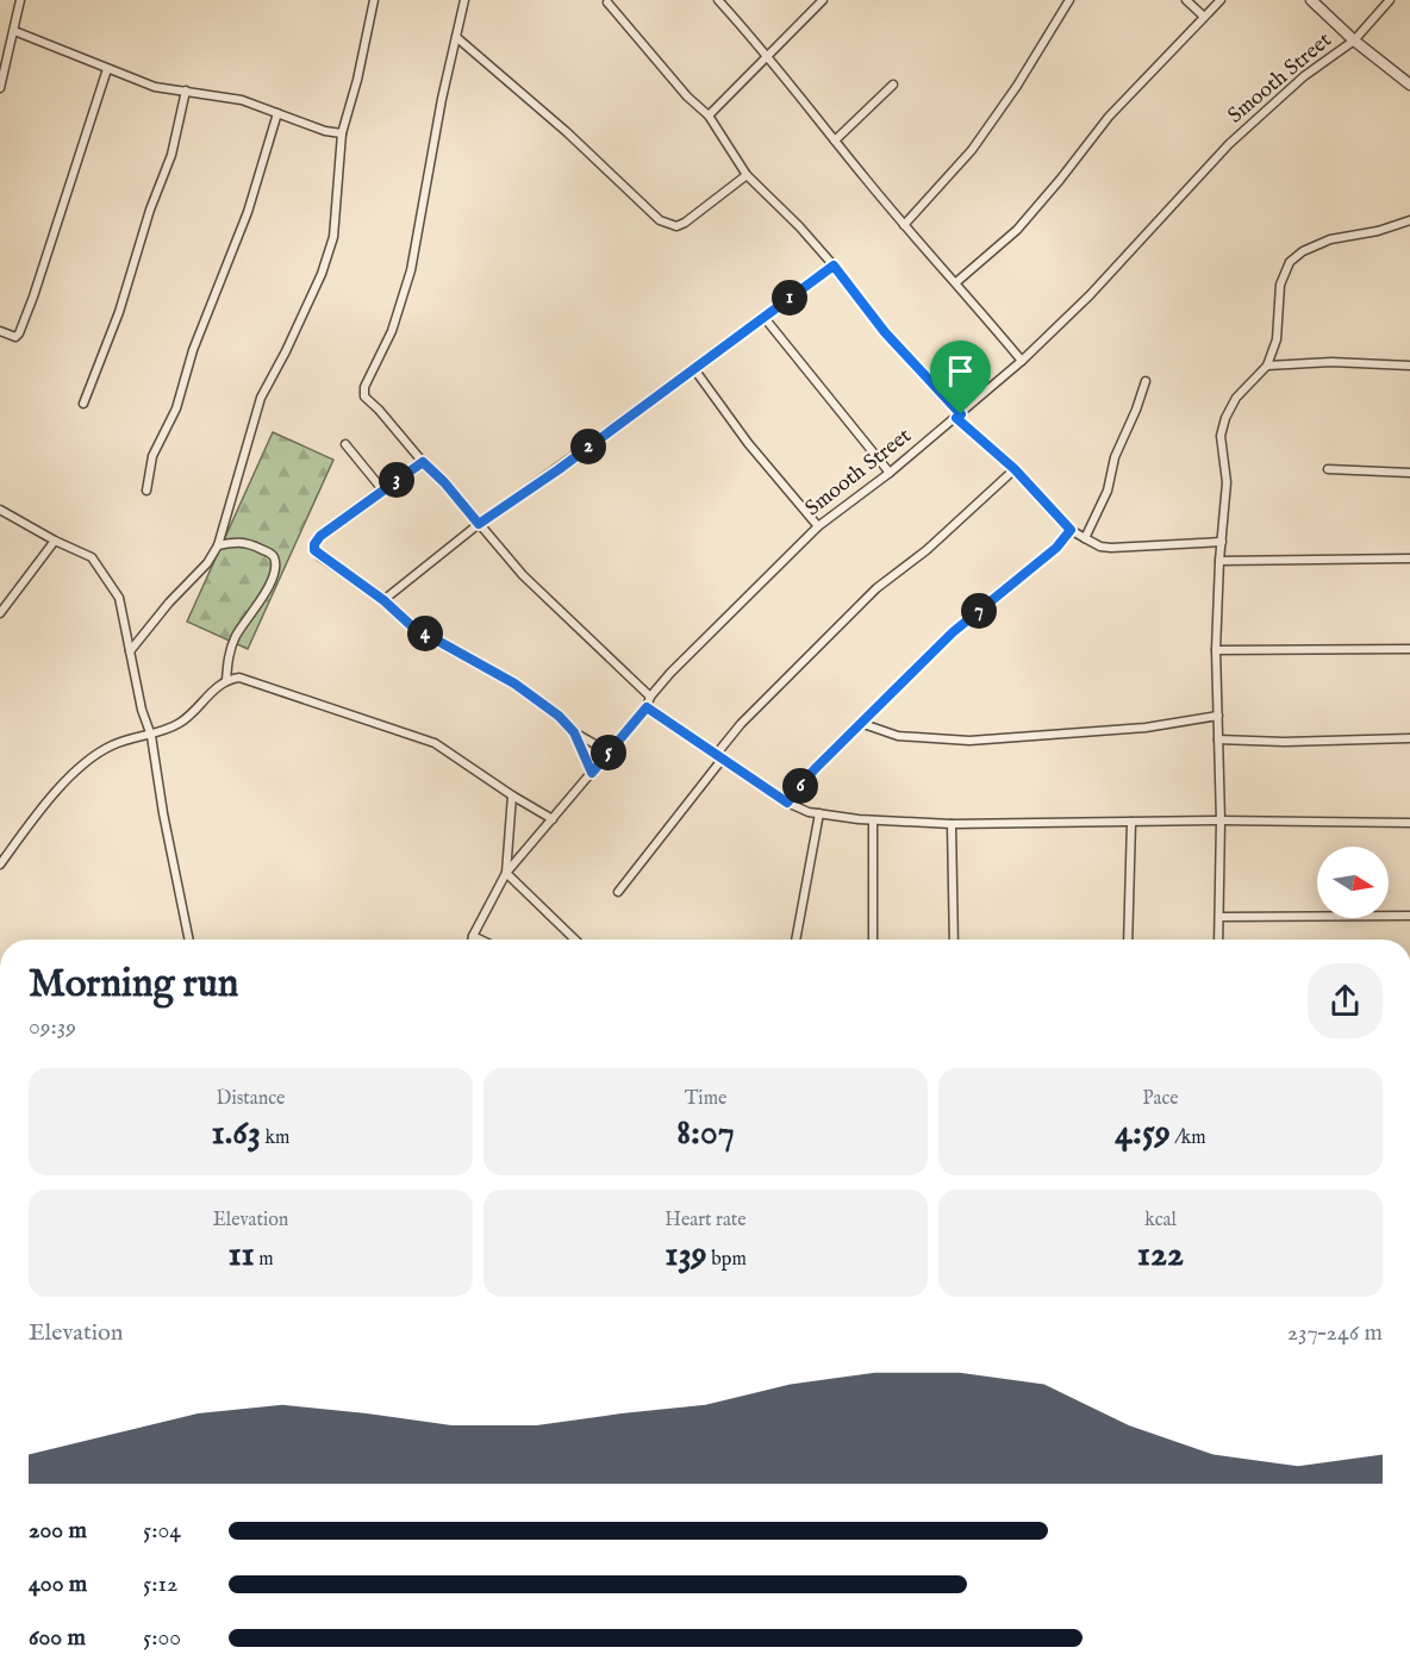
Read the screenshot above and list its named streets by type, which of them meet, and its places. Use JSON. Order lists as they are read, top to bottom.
{
  "streets": {
    "street": ["Smooth Street"]
  },
  "north": "right",
  "page": {
    "pins": [
      "1",
      "2",
      "3",
      "7",
      "4",
      "5",
      "6"
    ],
    "heading": ["Morning run", "09:39"],
    "stats": [
      ["Distance", "1.63 km"],
      ["Time", "8:07"],
      ["Pace", "4:59 /km"],
      ["Elevation", "11 m"],
      ["Heart rate", "139 bpm"],
      ["kcal", "122"]
    ],
    "chart": ["Elevation", "237–246 m"],
    "list": [
      {
        "name": "200 m",
        "note": "5:04"
      },
      {
        "name": "400 m",
        "note": "5:12"
      },
      {
        "name": "600 m",
        "note": "5:00"
      }
    ]
  }
}
